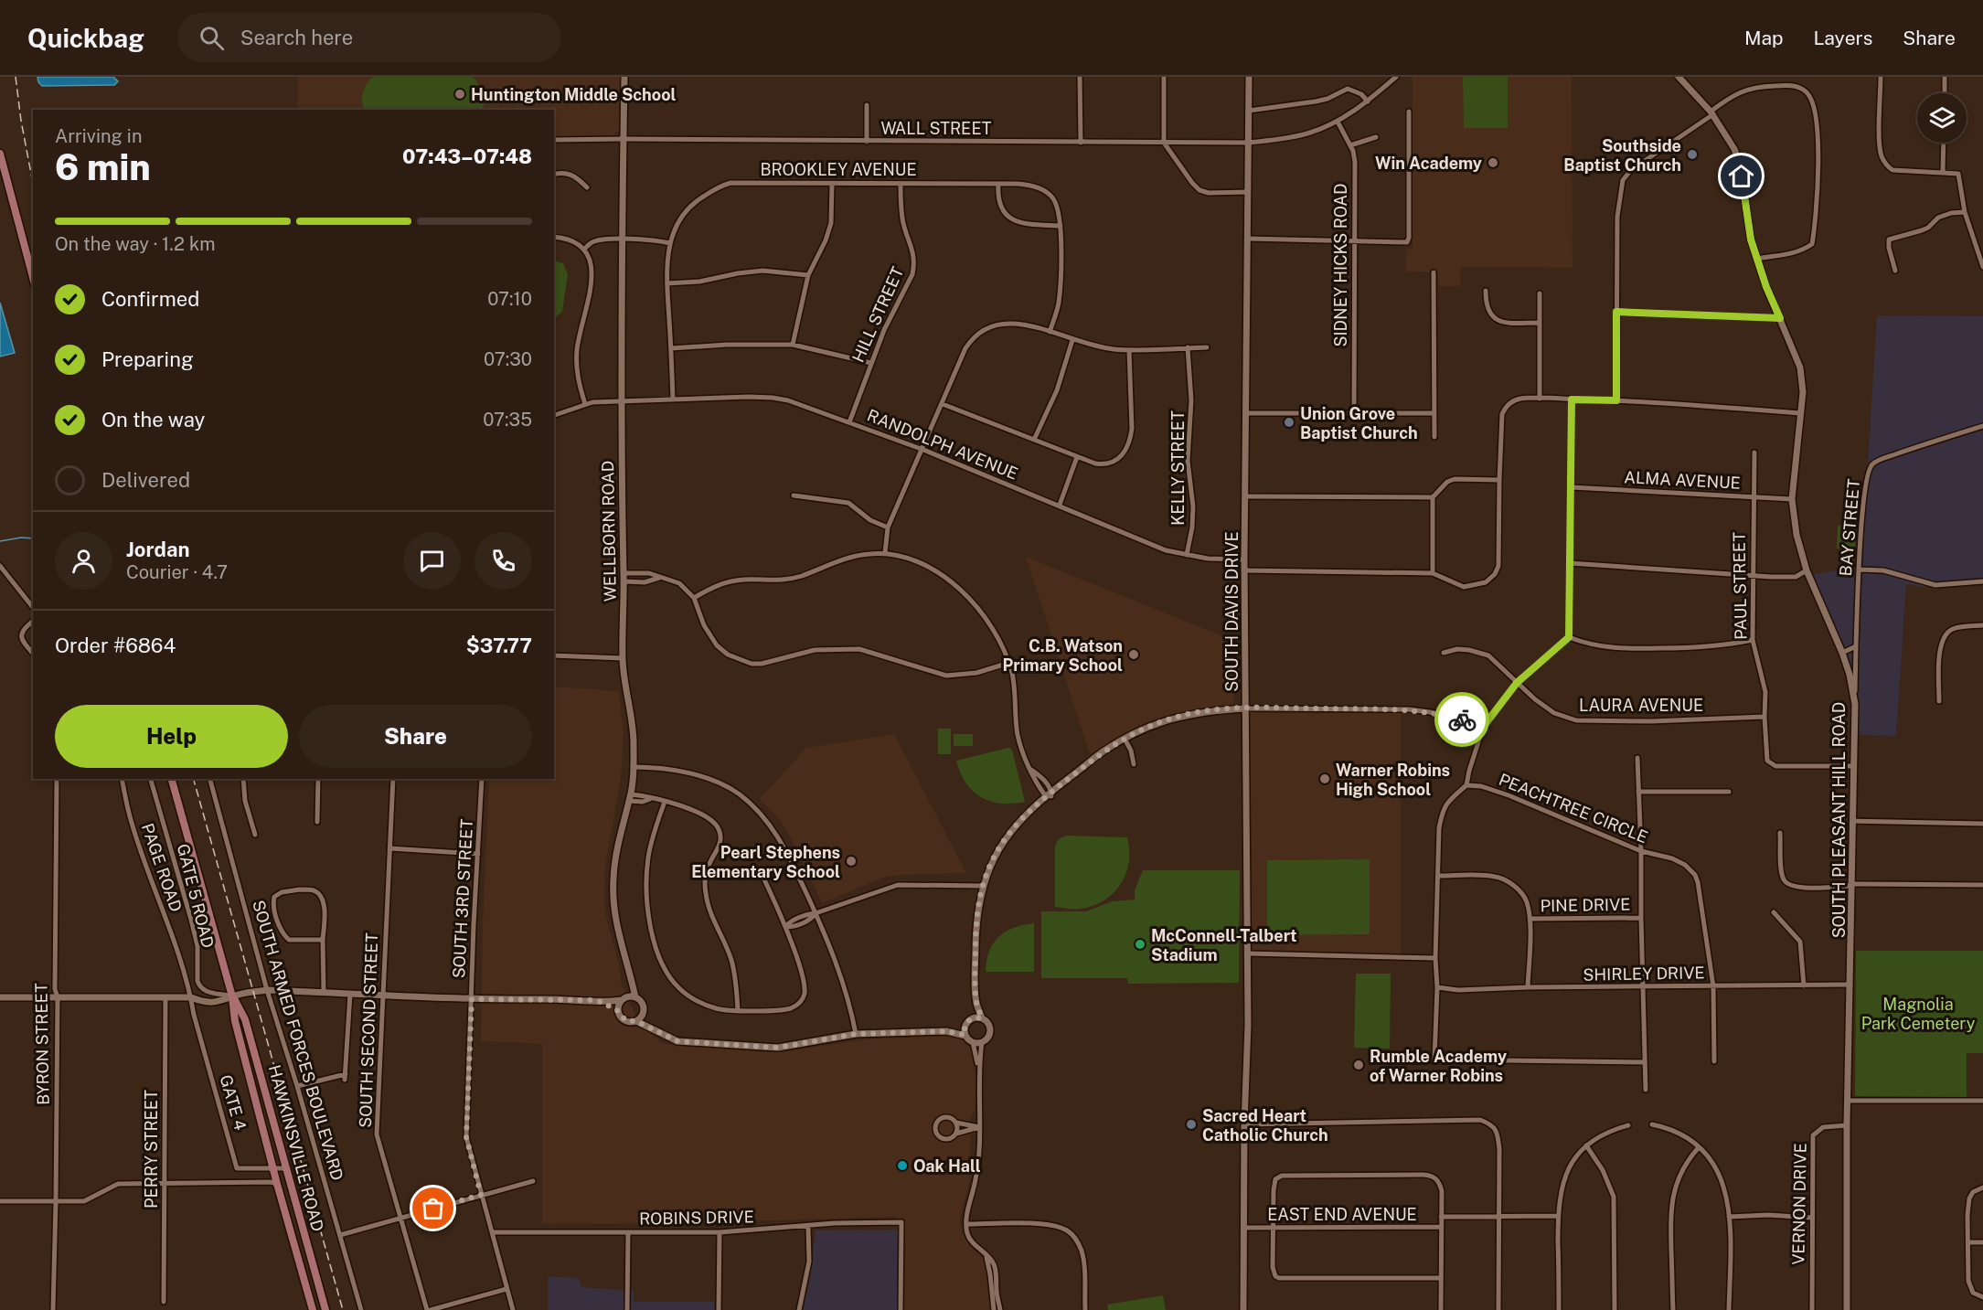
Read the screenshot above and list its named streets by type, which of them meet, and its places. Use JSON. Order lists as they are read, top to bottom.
{
  "streets": {
    "main road": ["HAWKINSVILLE ROAD"],
    "street": [
      "WALL STREET",
      "BROOKLEY AVENUE",
      "SIDNEY HICKS ROAD",
      "HILL STREET",
      "RANDOLPH AVENUE",
      "KELLY STREET",
      "ALMA AVENUE",
      "BAY STREET",
      "WELLBORN ROAD",
      "PAUL STREET",
      "SOUTH DAVIS DRIVE",
      "LAURA AVENUE",
      "PEACHTREE CIRCLE",
      "SOUTH PLEASANT HILL ROAD",
      "PAGE ROAD",
      "GATE 5 ROAD",
      "SOUTH 3RD STREET",
      "PINE DRIVE",
      "SHIRLEY DRIVE",
      "SOUTH SECOND STREET",
      "SOUTH ARMED FORCES BOULEVARD",
      "BYRON STREET",
      "GATE 4",
      "PERRY STREET",
      "VERNON DRIVE",
      "EAST END AVENUE",
      "ROBINS DRIVE"
    ]
  },
  "crossings": [
    ["WALL STREET", "SIDNEY HICKS ROAD"],
    ["WALL STREET", "WELLBORN ROAD"],
    ["WALL STREET", "SOUTH DAVIS DRIVE"],
    ["BROOKLEY AVENUE", "HILL STREET"],
    ["BROOKLEY AVENUE", "RANDOLPH AVENUE"],
    ["HILL STREET", "RANDOLPH AVENUE"],
    ["RANDOLPH AVENUE", "KELLY STREET"],
    ["RANDOLPH AVENUE", "WELLBORN ROAD"],
    ["RANDOLPH AVENUE", "SOUTH DAVIS DRIVE"],
    ["ALMA AVENUE", "PAUL STREET"],
    ["ALMA AVENUE", "SOUTH PLEASANT HILL ROAD"],
    ["BAY STREET", "SOUTH PLEASANT HILL ROAD"],
    ["PAUL STREET", "LAURA AVENUE"],
    ["PAUL STREET", "SOUTH PLEASANT HILL ROAD"],
    ["SOUTH DAVIS DRIVE", "EAST END AVENUE"],
    ["PEACHTREE CIRCLE", "SHIRLEY DRIVE"],
    ["SOUTH PLEASANT HILL ROAD", "SHIRLEY DRIVE"],
    ["SOUTH PLEASANT HILL ROAD", "VERNON DRIVE"],
    ["PAGE ROAD", "GATE 4"],
    ["GATE 5 ROAD", "HAWKINSVILLE ROAD"],
    ["SOUTH 3RD STREET", "ROBINS DRIVE"],
    ["GATE 4", "HAWKINSVILLE ROAD"]
  ],
  "parks": ["Magnolia Park Cemetery"],
  "places": [
    "Huntington Middle School",
    "Southside Baptist Church",
    "Win Academy",
    "Union Grove Baptist Church",
    "C.B. Watson Primary School",
    "Warner Robins High School",
    "Pearl Stephens Elementary School",
    "McConnell-Talbert Stadium",
    "Rumble Academy of Warner Robins",
    "Sacred Heart Catholic Church",
    "Oak Hall"
  ],
  "page": {
    "header": "Quickbag",
    "search": "Search here",
    "nav": ["Map", "Layers", "Share"],
    "heading": ["6 min", "Arriving in", "07:43–07:48"],
    "panel": [
      "Jordan",
      "Courier · 4.7",
      "Order #6864",
      "$37.77"
    ],
    "bar": "On the way · 1.2 km",
    "list": [
      ["Confirmed", "07:10"],
      ["Preparing", "07:30"],
      ["On the way", "07:35"],
      "Delivered"
    ],
    "buttons": ["Help", "Share"]
  }
}
